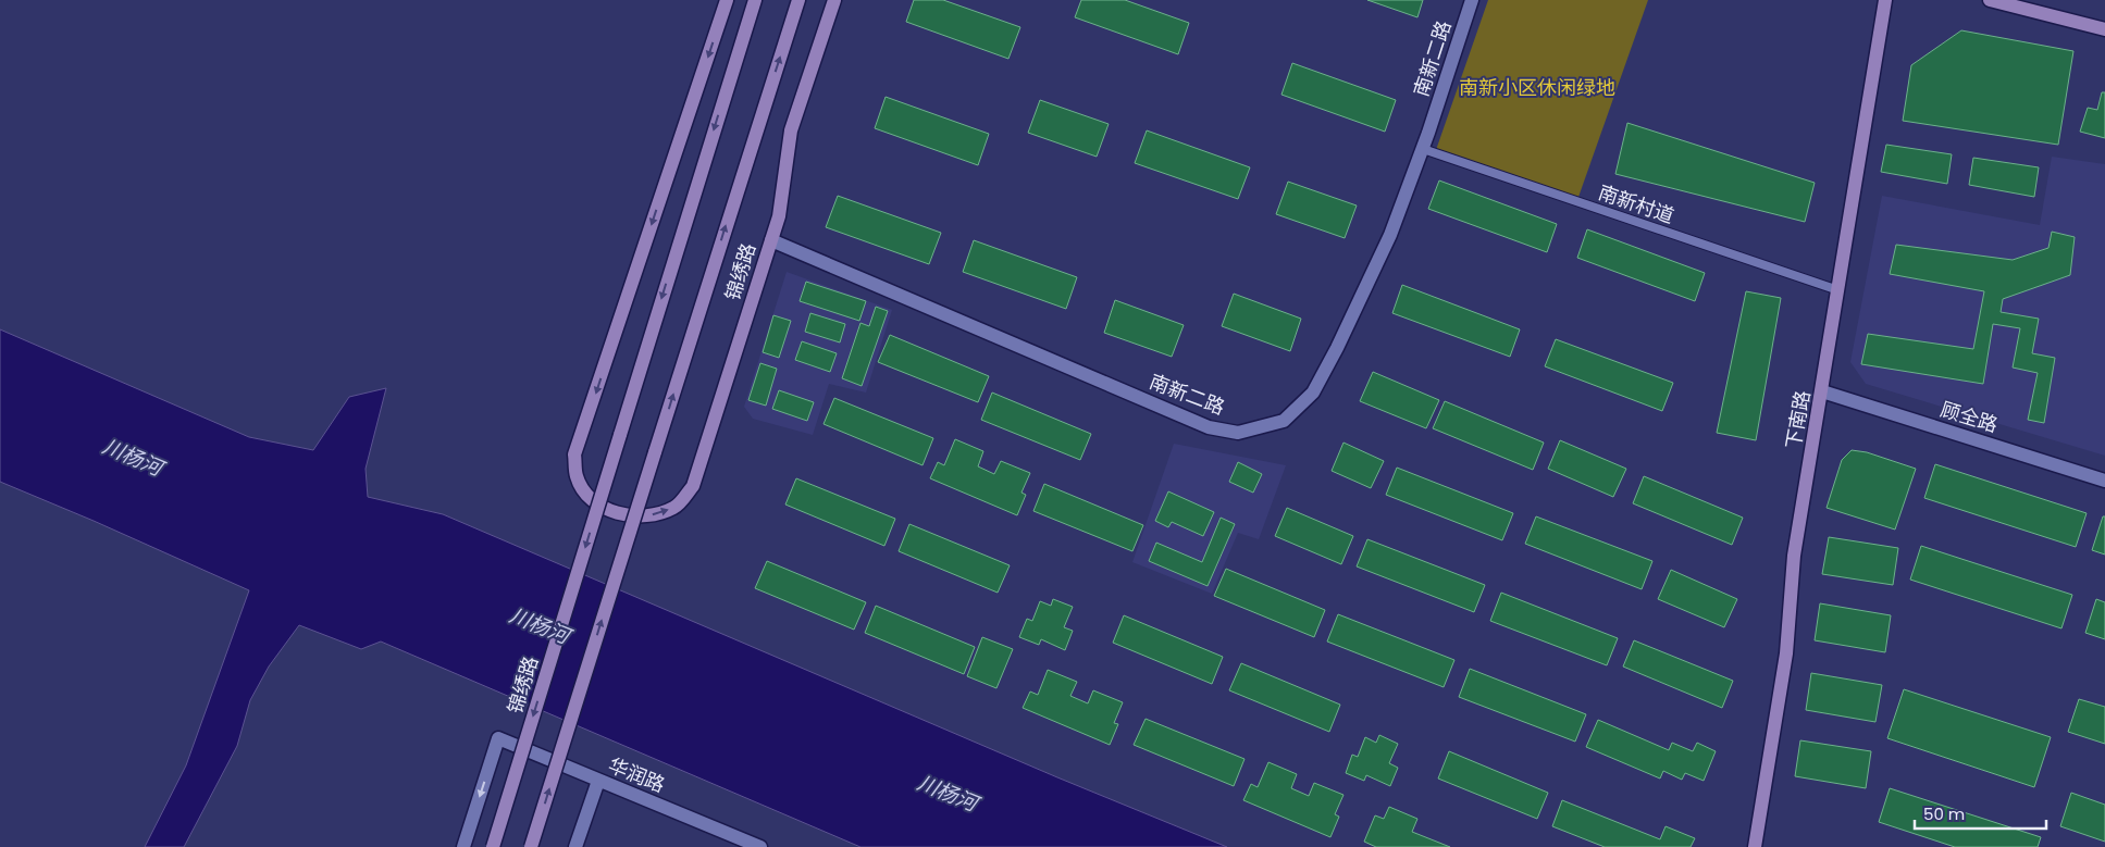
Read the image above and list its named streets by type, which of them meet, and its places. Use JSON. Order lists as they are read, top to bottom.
{
  "streets": {
    "main road": ["锦绣路", "下南路"],
    "street": ["南新二路", "顾全路", "华润路"],
    "lane": ["南新村道"]
  },
  "crossings": [
    ["南新二路", "南新村道"],
    ["南新二路", "锦绣路"],
    ["南新村道", "下南路"],
    ["顾全路", "下南路"]
  ],
  "water": ["川杨河"],
  "parks": ["南新小区休闲绿地"],
  "scale_bar": "50 m"
}
